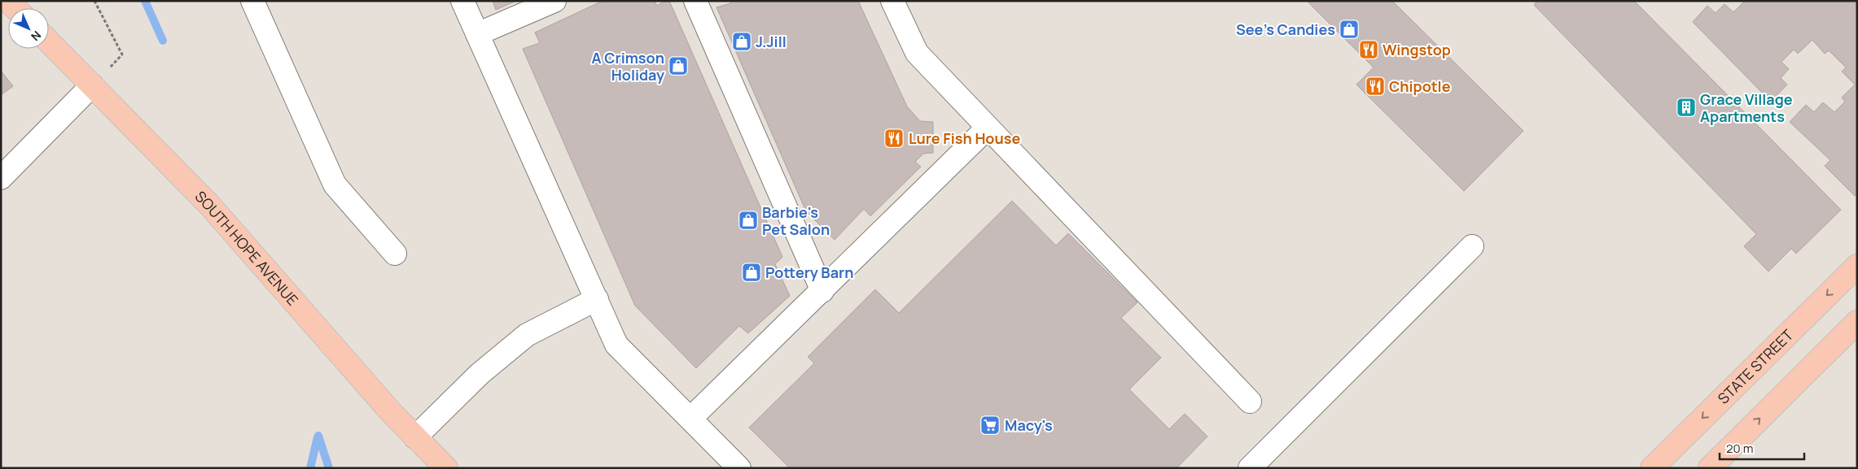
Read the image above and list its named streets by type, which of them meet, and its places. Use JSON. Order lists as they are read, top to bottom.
{
  "streets": {
    "main road": ["SOUTH HOPE AVENUE", "STATE STREET"]
  },
  "places": {
    "shop": [
      "See's Candies",
      "J.Jill",
      "A Crimson Holiday",
      "Barbie's Pet Salon",
      "Pottery Barn"
    ],
    "restaurant": ["Wingstop", "Chipotle", "Lure Fish House"],
    "building": ["Grace Village Apartments"],
    "supermarket": ["Macy's"]
  },
  "scale_bar": "20 m",
  "north": "bottom right"
}
